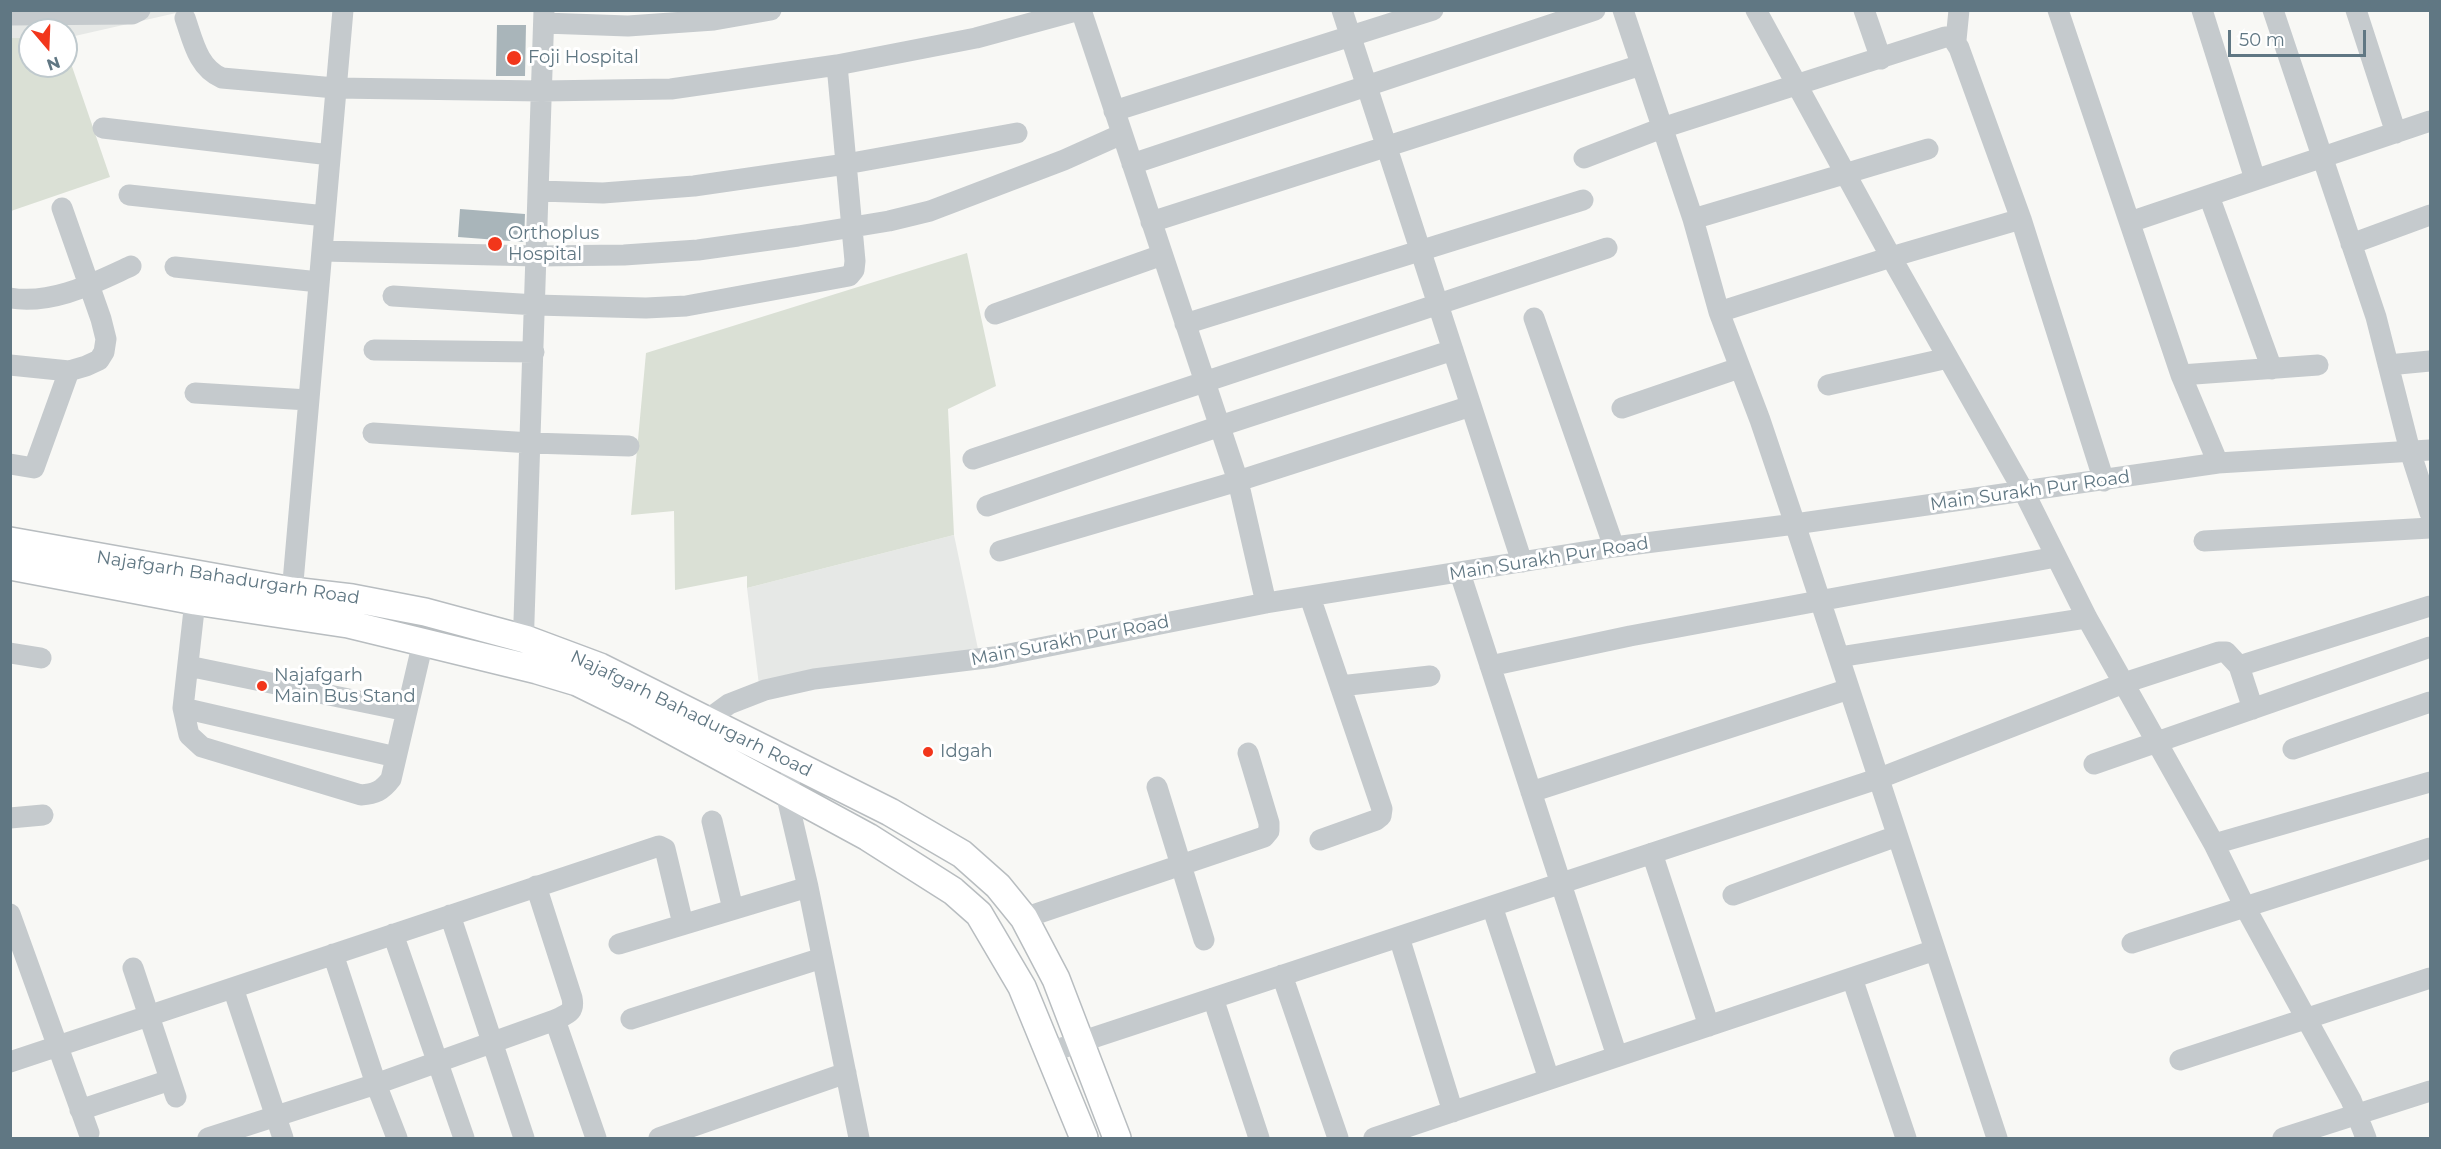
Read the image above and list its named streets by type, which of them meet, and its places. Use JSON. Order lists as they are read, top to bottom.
{
  "streets": {
    "main road": ["Najafgarh Bahadurgarh Road"],
    "street": ["Main Surakh Pur Road"]
  },
  "crossings": [
    ["Main Surakh Pur Road", "Najafgarh Bahadurgarh Road"]
  ],
  "places": [
    "Foji Hospital",
    "Orthoplus Hospital",
    "Najafgarh Main Bus Stand",
    "Idgah"
  ],
  "scale_bar": "50 m",
  "north": "bottom"
}
